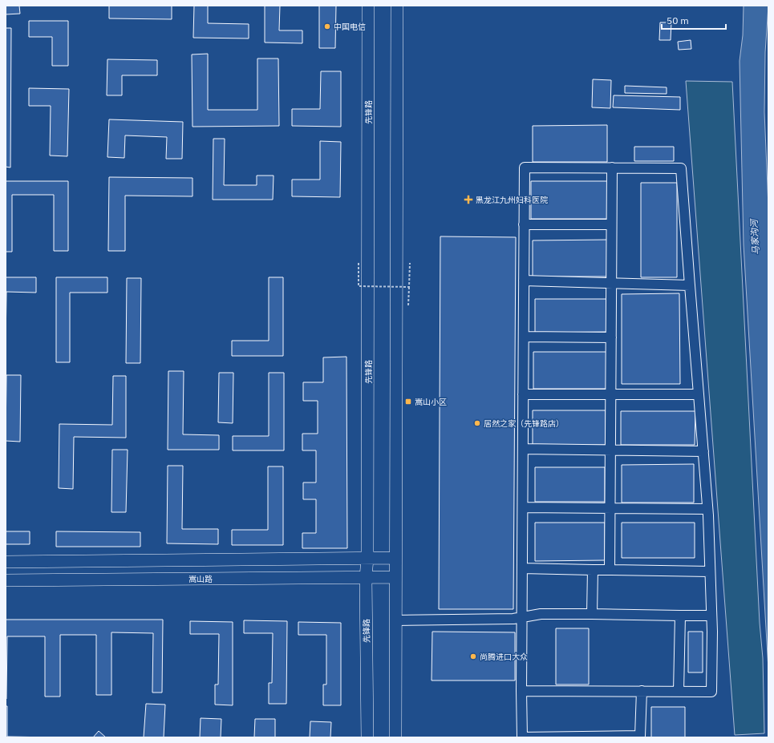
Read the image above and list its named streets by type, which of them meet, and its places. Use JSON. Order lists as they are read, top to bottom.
{
  "streets": {
    "main road": ["先锋路", "嵩山路"]
  },
  "crossings": [
    ["先锋路", "嵩山路"]
  ],
  "water": ["马家沟河"],
  "places": {
    "other": ["中国电信", "居然之家（先锋路店）", "尚腾进口大众"],
    "health": ["黑龙江九州妇科医院"],
    "transit": ["嵩山小区"]
  },
  "scale_bar": "50 m"
}
